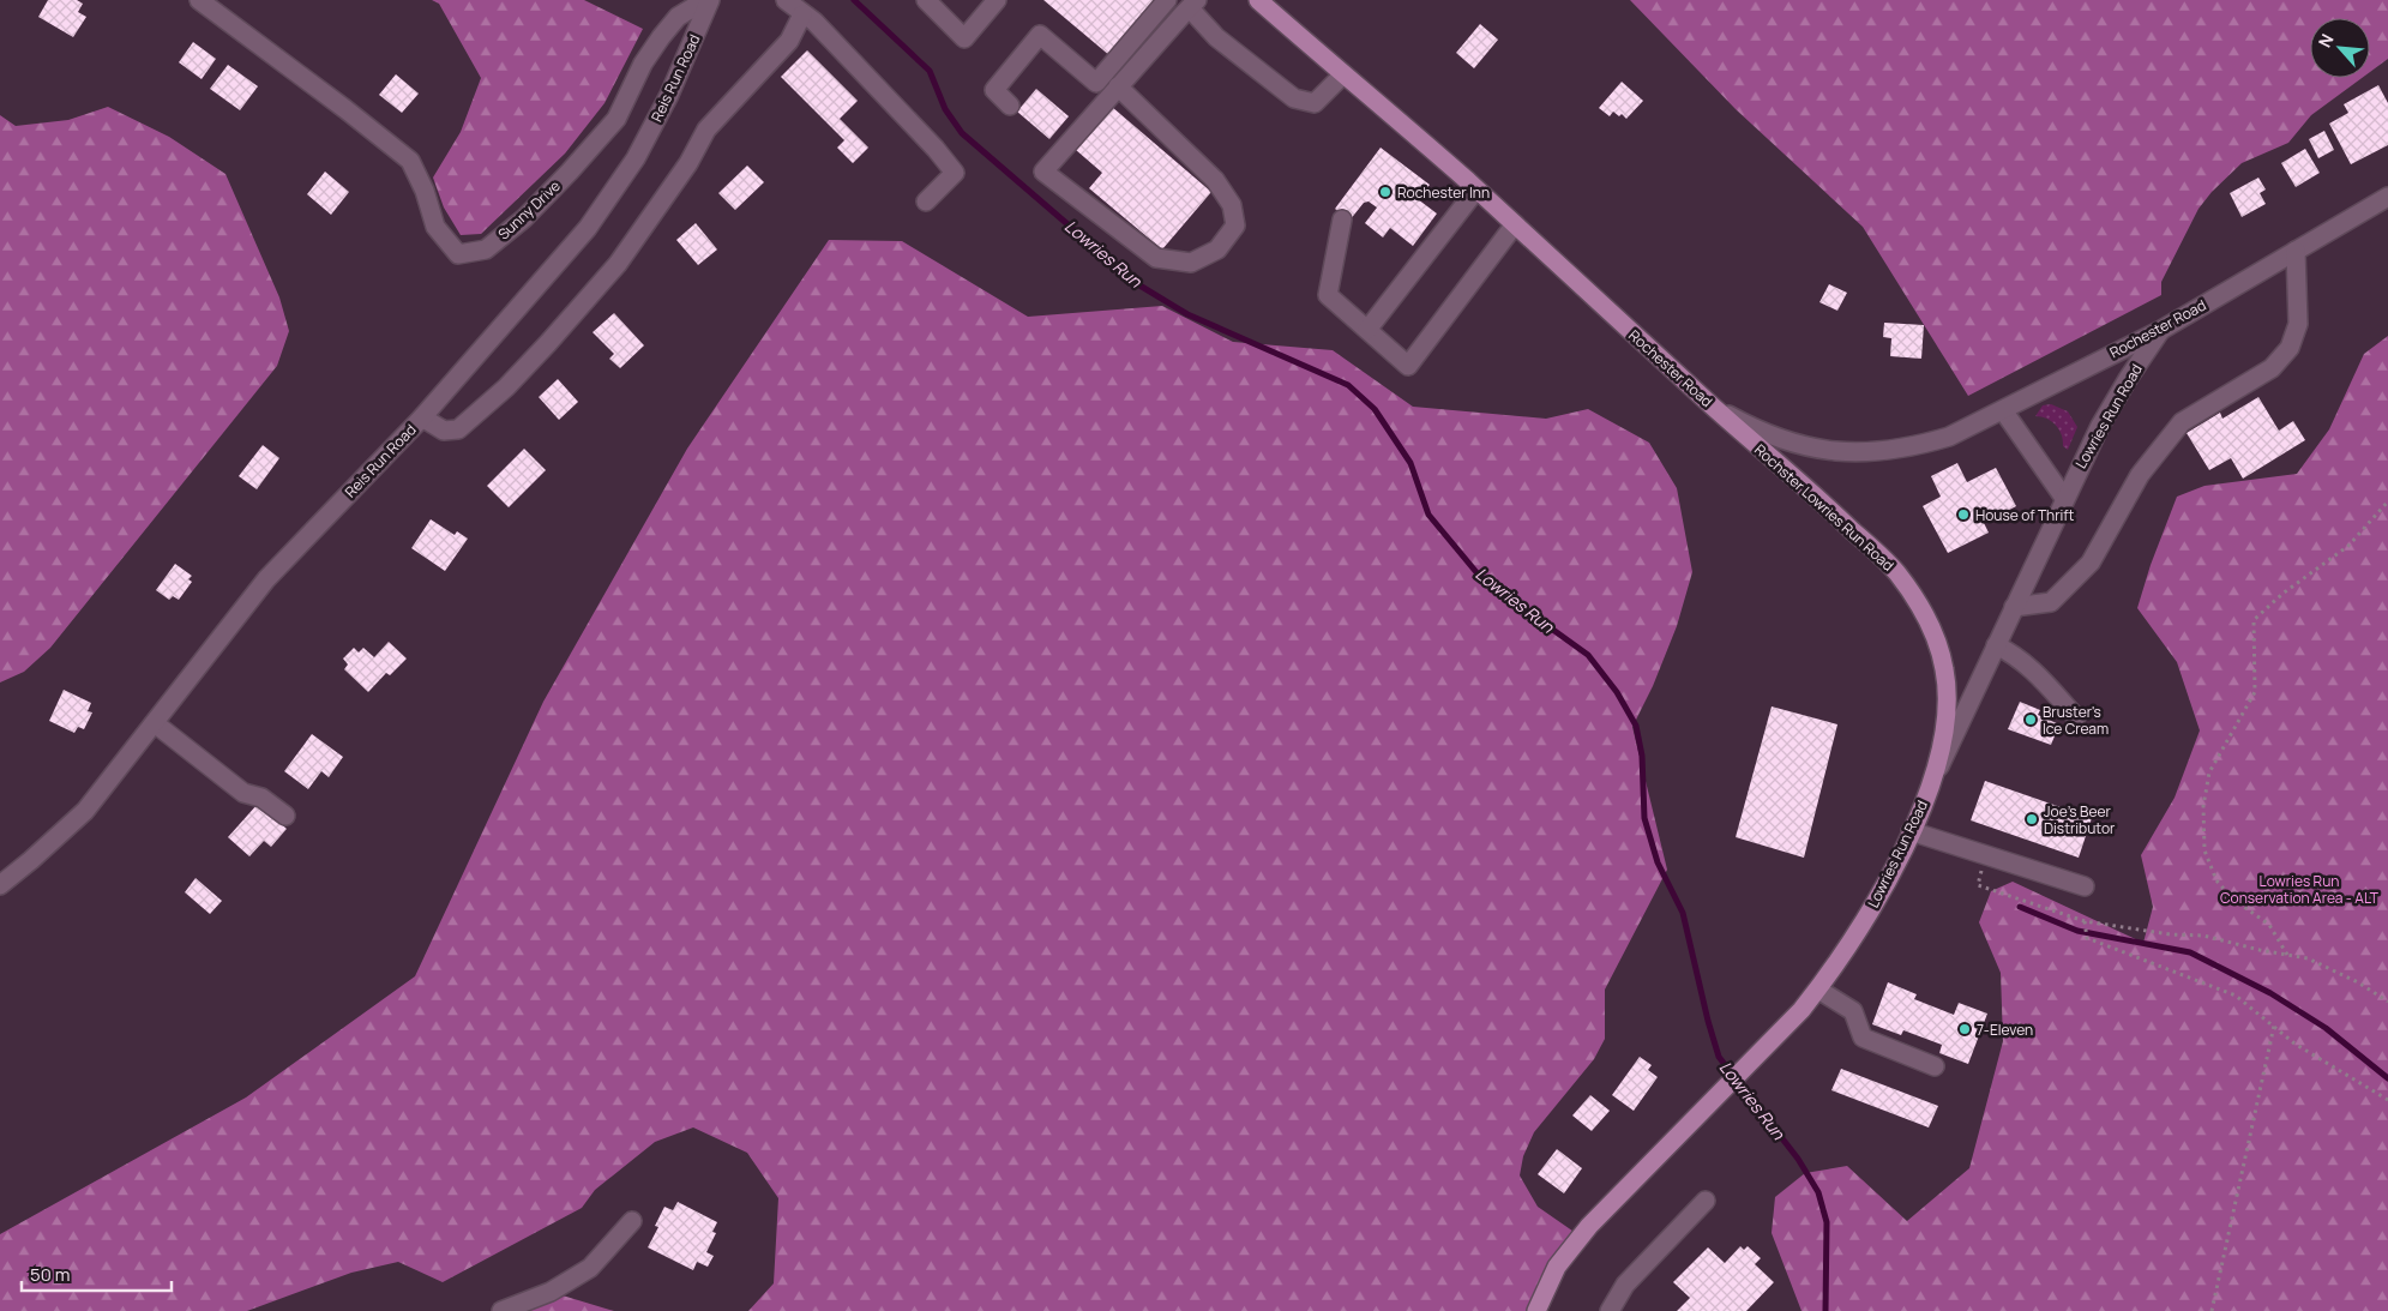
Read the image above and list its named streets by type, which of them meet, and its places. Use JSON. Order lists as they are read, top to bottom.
{
  "streets": {
    "main road": ["Rochester Road", "Lowries Run Road", "Rochster Lowries Run Road"],
    "street": ["Reis Run Road", "Sunny Drive"]
  },
  "crossings": [
    ["Rochester Road", "Lowries Run Road"],
    ["Rochester Road", "Rochster Lowries Run Road"],
    ["Lowries Run Road", "Rochster Lowries Run Road"]
  ],
  "water": ["Lowries Run"],
  "parks": ["Lowries Run Conservation Area - ALT"],
  "places": [
    "Rochester Inn",
    "House of Thrift",
    "Bruster's Ice Cream",
    "Joe's Beer Distributor",
    "7-Eleven"
  ],
  "scale_bar": "50 m",
  "north": "top left"
}
